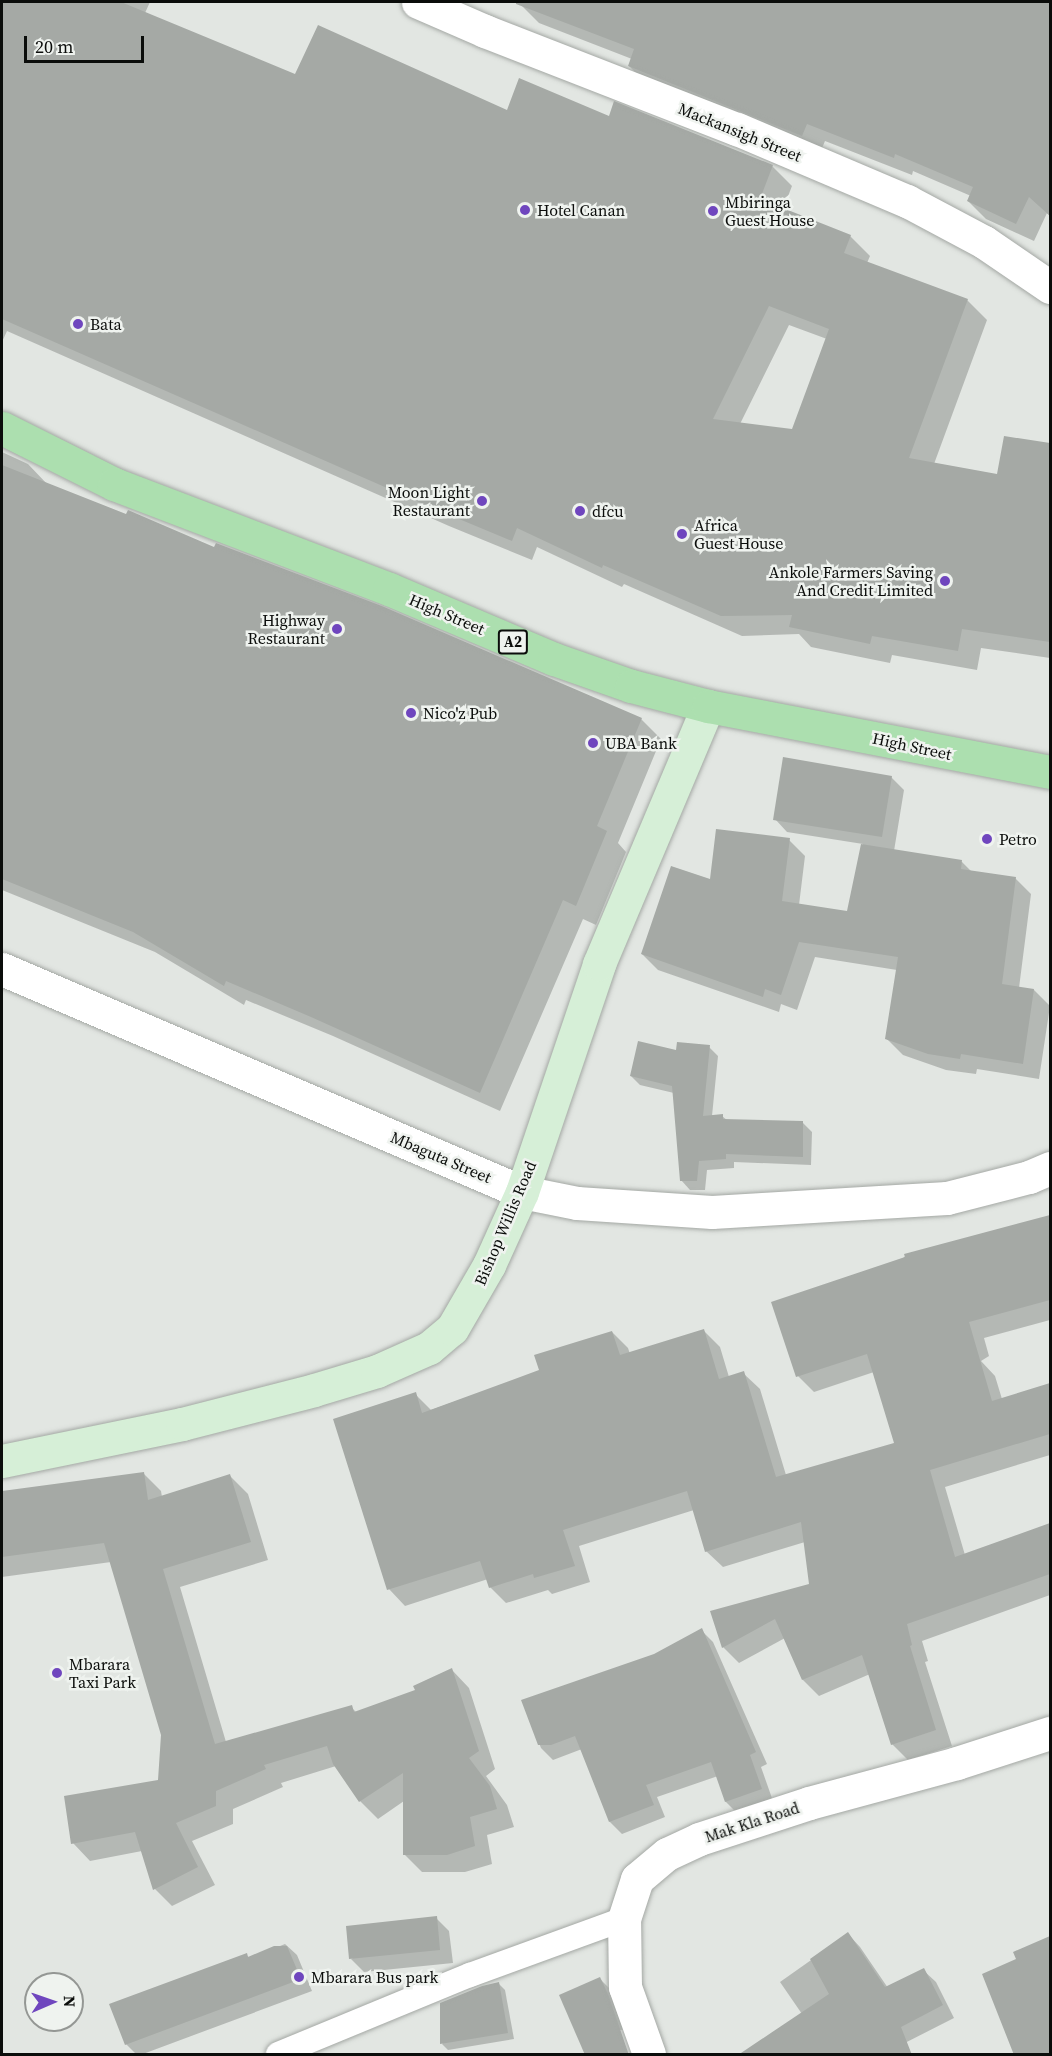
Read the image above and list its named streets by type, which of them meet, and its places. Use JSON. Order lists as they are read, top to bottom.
{
  "streets": {
    "main road": ["High Street", "A2", "Bishop Willis Road"],
    "street": ["Mackansigh Street", "Mbaguta Street", "Mak Kla Road"]
  },
  "crossings": [
    ["High Street", "Bishop Willis Road"],
    ["Mbaguta Street", "Bishop Willis Road"]
  ],
  "places": [
    "Hotel Canan",
    "Mbiringa Guest House",
    "Bata",
    "Moon Light Restaurant",
    "dfcu",
    "Africa Guest House",
    "Ankole Farmers Saving And Credit Limited",
    "Highway Restaurant",
    "Nico'z Pub",
    "UBA Bank",
    "Petro",
    "Mbarara Taxi Park",
    "Mbarara Bus park"
  ],
  "scale_bar": "20 m",
  "north": "right"
}
